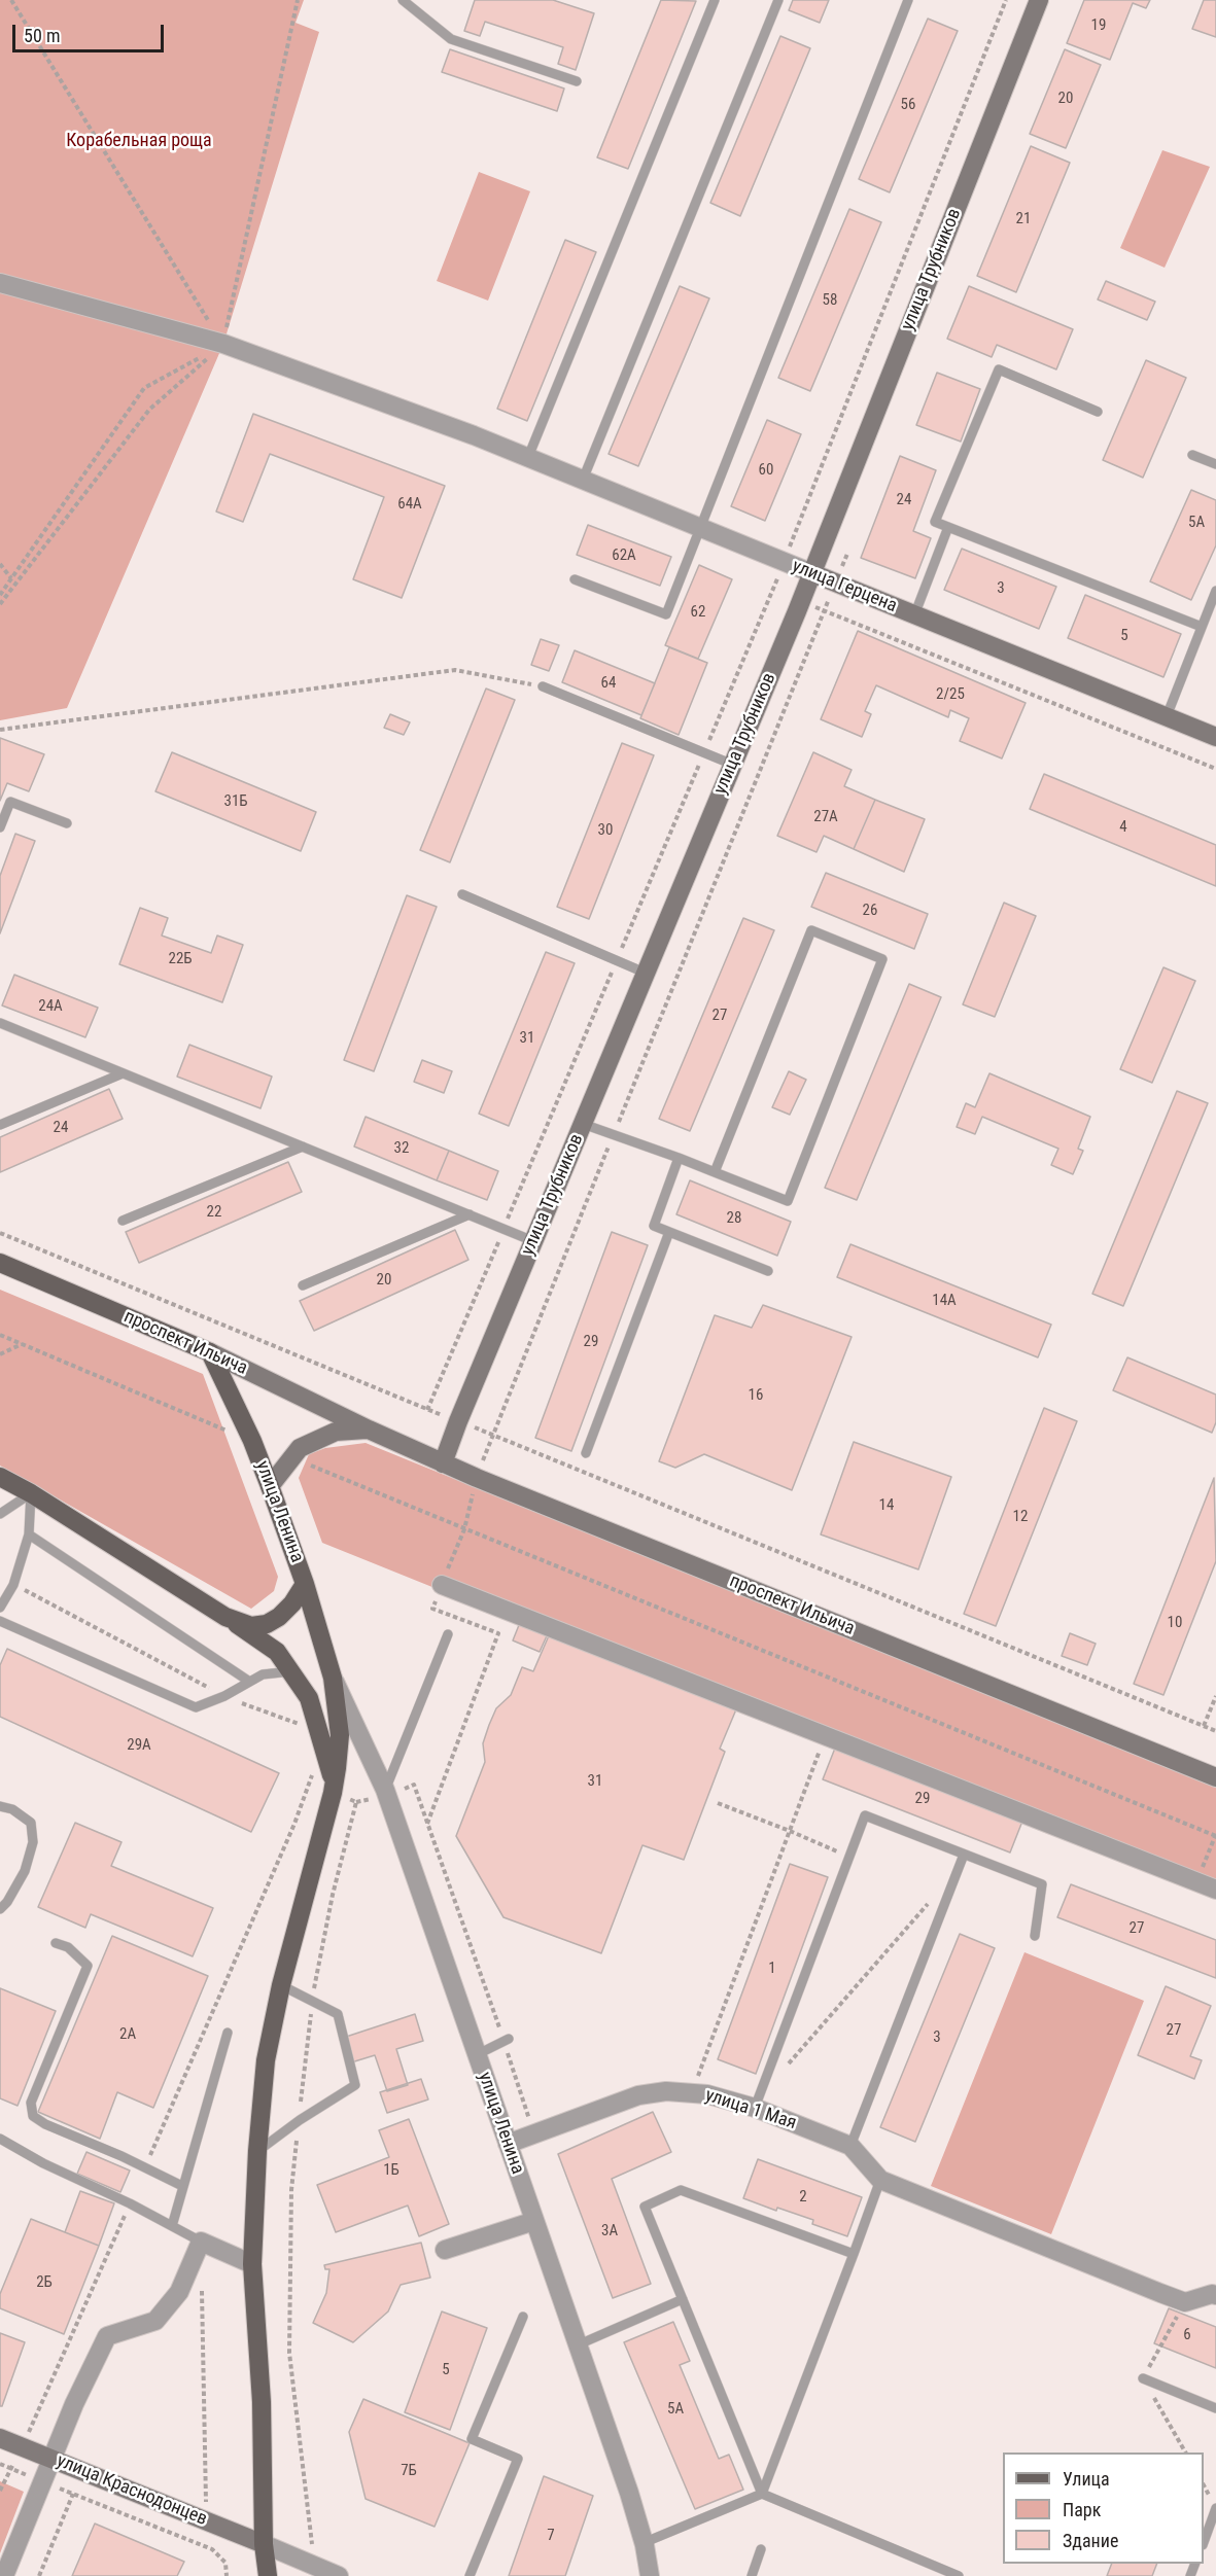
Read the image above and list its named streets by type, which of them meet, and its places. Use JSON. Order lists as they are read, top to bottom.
{
  "streets": {
    "main road": ["проспект Ильича", "улица Ленина"],
    "street": [
      "улица Трубников",
      "улица Герцена",
      "улица 1 Мая",
      "улица Краснодонцев"
    ]
  },
  "crossings": [
    ["улица Трубников", "улица Герцена"],
    ["улица Трубников", "проспект Ильича"],
    ["проспект Ильича", "улица Ленина"],
    ["улица Ленина", "улица 1 Мая"],
    ["улица Ленина", "улица Краснодонцев"]
  ],
  "parks": ["Корабельная роща"],
  "house_numbers": [
    "19",
    "20",
    "56",
    "21",
    "58",
    "60",
    "24",
    "64А",
    "5А",
    "62А",
    "3",
    "62",
    "5",
    "64",
    "2/25",
    "31Б",
    "27А",
    "4",
    "30",
    "26",
    "22Б",
    "24А",
    "27",
    "31",
    "24",
    "32",
    "22",
    "28",
    "20",
    "14А",
    "29",
    "16",
    "14",
    "12",
    "10",
    "29А",
    "31",
    "29",
    "27",
    "1",
    "27",
    "2А",
    "3",
    "1Б",
    "2",
    "3А",
    "2Б",
    "6",
    "5",
    "5А",
    "7Б",
    "7"
  ],
  "legend": ["Улица", "Парк", "Здание"],
  "scale_bar": "50 m"
}
